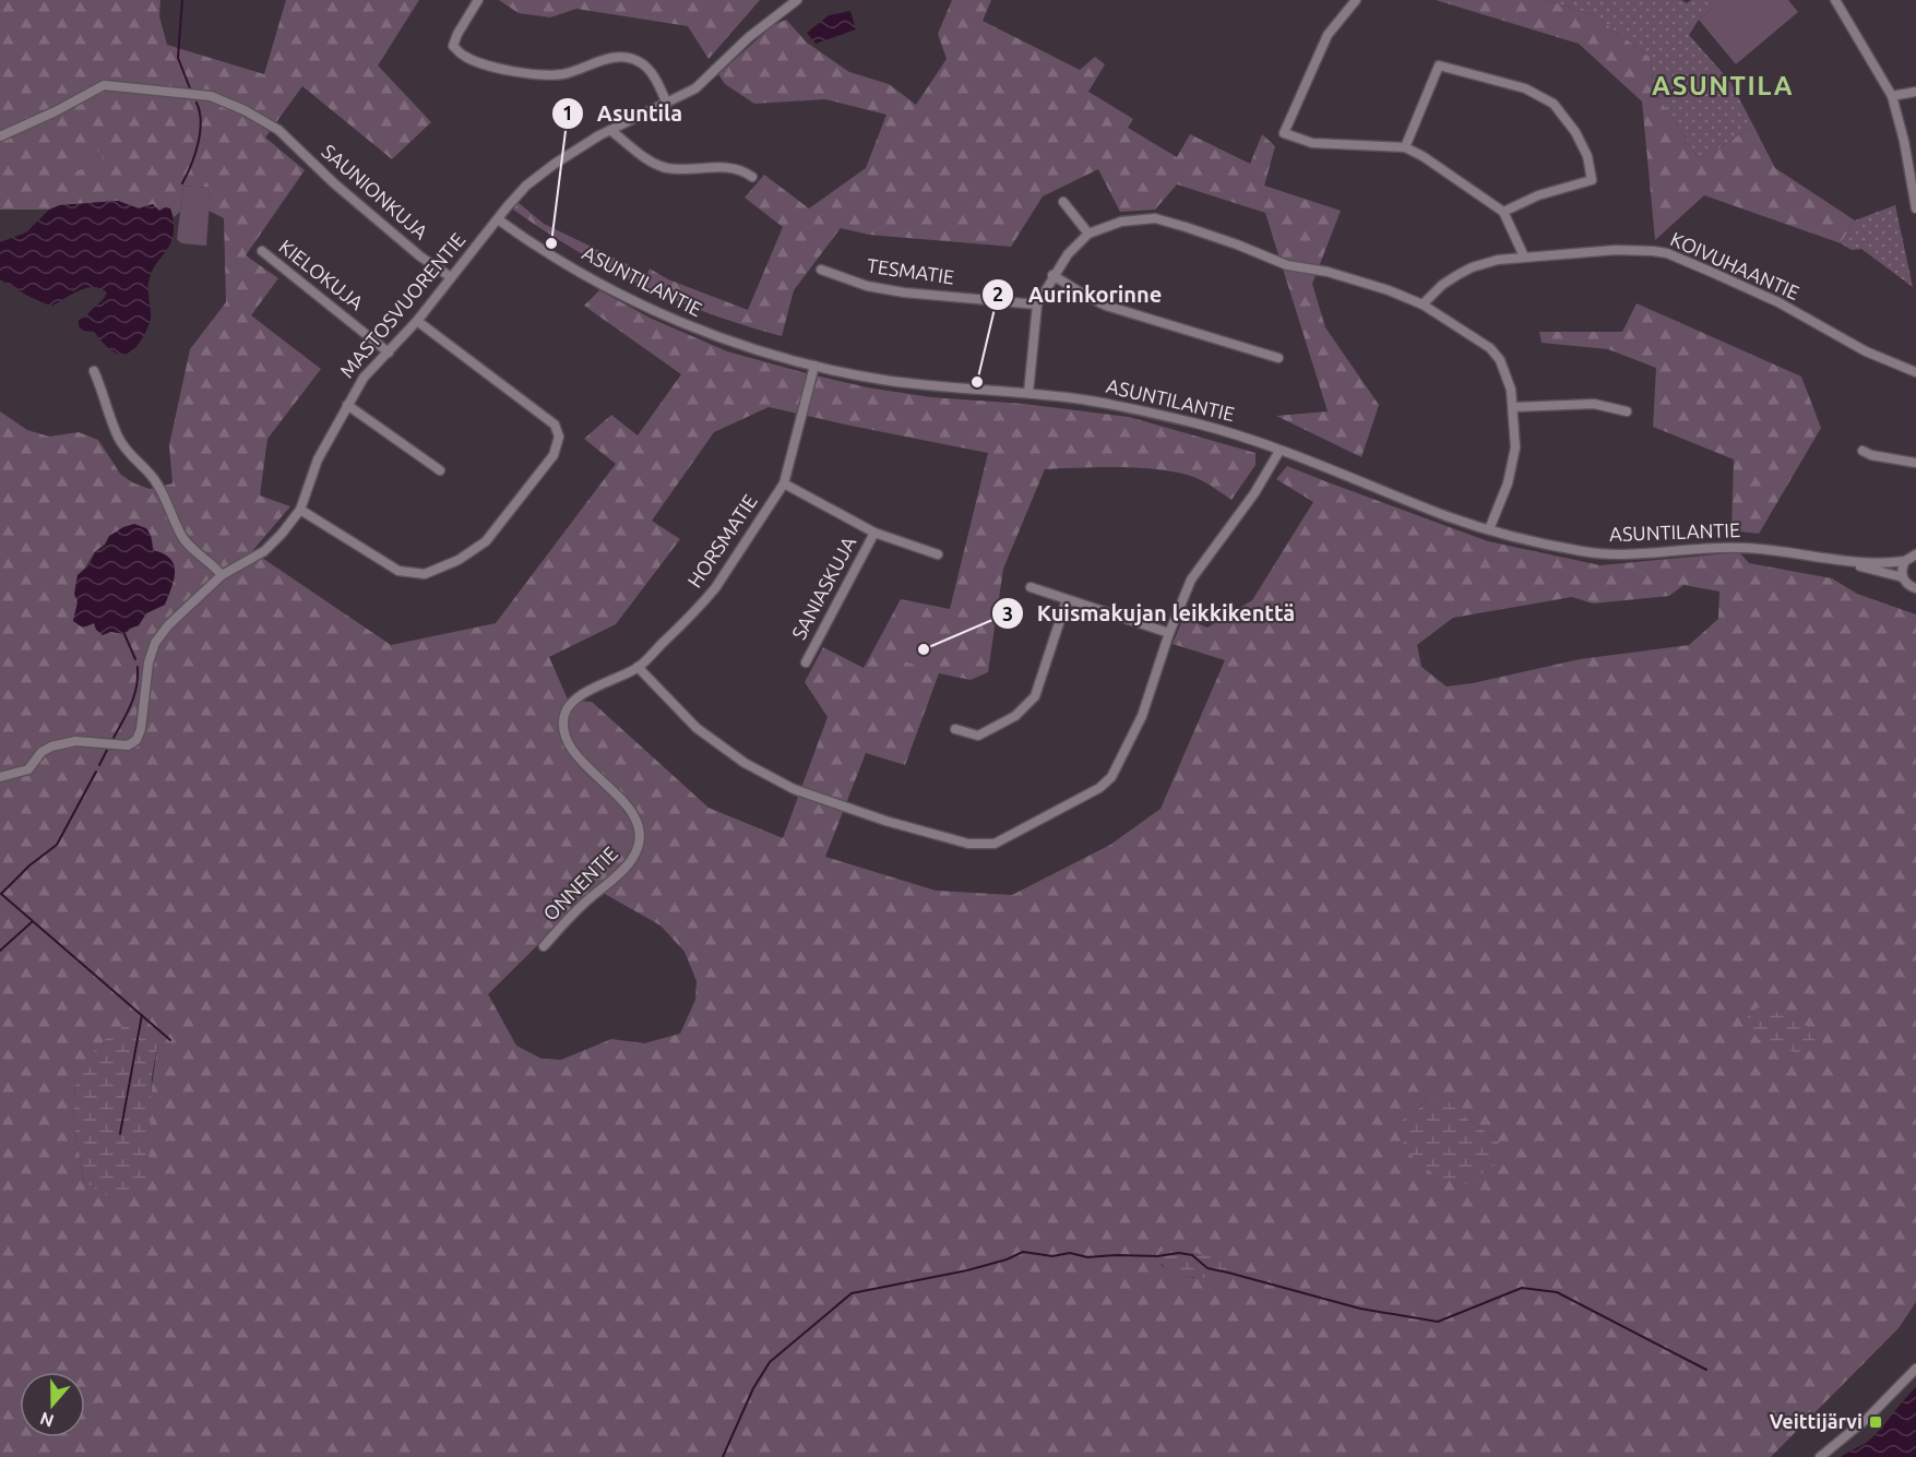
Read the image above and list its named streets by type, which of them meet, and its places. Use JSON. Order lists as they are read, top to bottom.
{
  "streets": {
    "street": [
      "SAUNIONKUJA",
      "KOIVUHAANTIE",
      "TESMATIE",
      "KIELOKUJA",
      "ASUNTILANTIE",
      "MASTOSVUORENTIE",
      "HORSMATIE",
      "SANIASKUJA",
      "ONNENTIE"
    ]
  },
  "crossings": [
    ["SAUNIONKUJA", "MASTOSVUORENTIE"],
    ["KIELOKUJA", "MASTOSVUORENTIE"],
    ["ASUNTILANTIE", "MASTOSVUORENTIE"],
    ["ASUNTILANTIE", "HORSMATIE"],
    ["HORSMATIE", "ONNENTIE"]
  ],
  "districts": ["ASUNTILA"],
  "places": {
    "other": ["Asuntila", "Aurinkorinne", "Kuismakujan leikkikenttä"],
    "transit": ["Veittijärvi"]
  },
  "north": "bottom"
}
